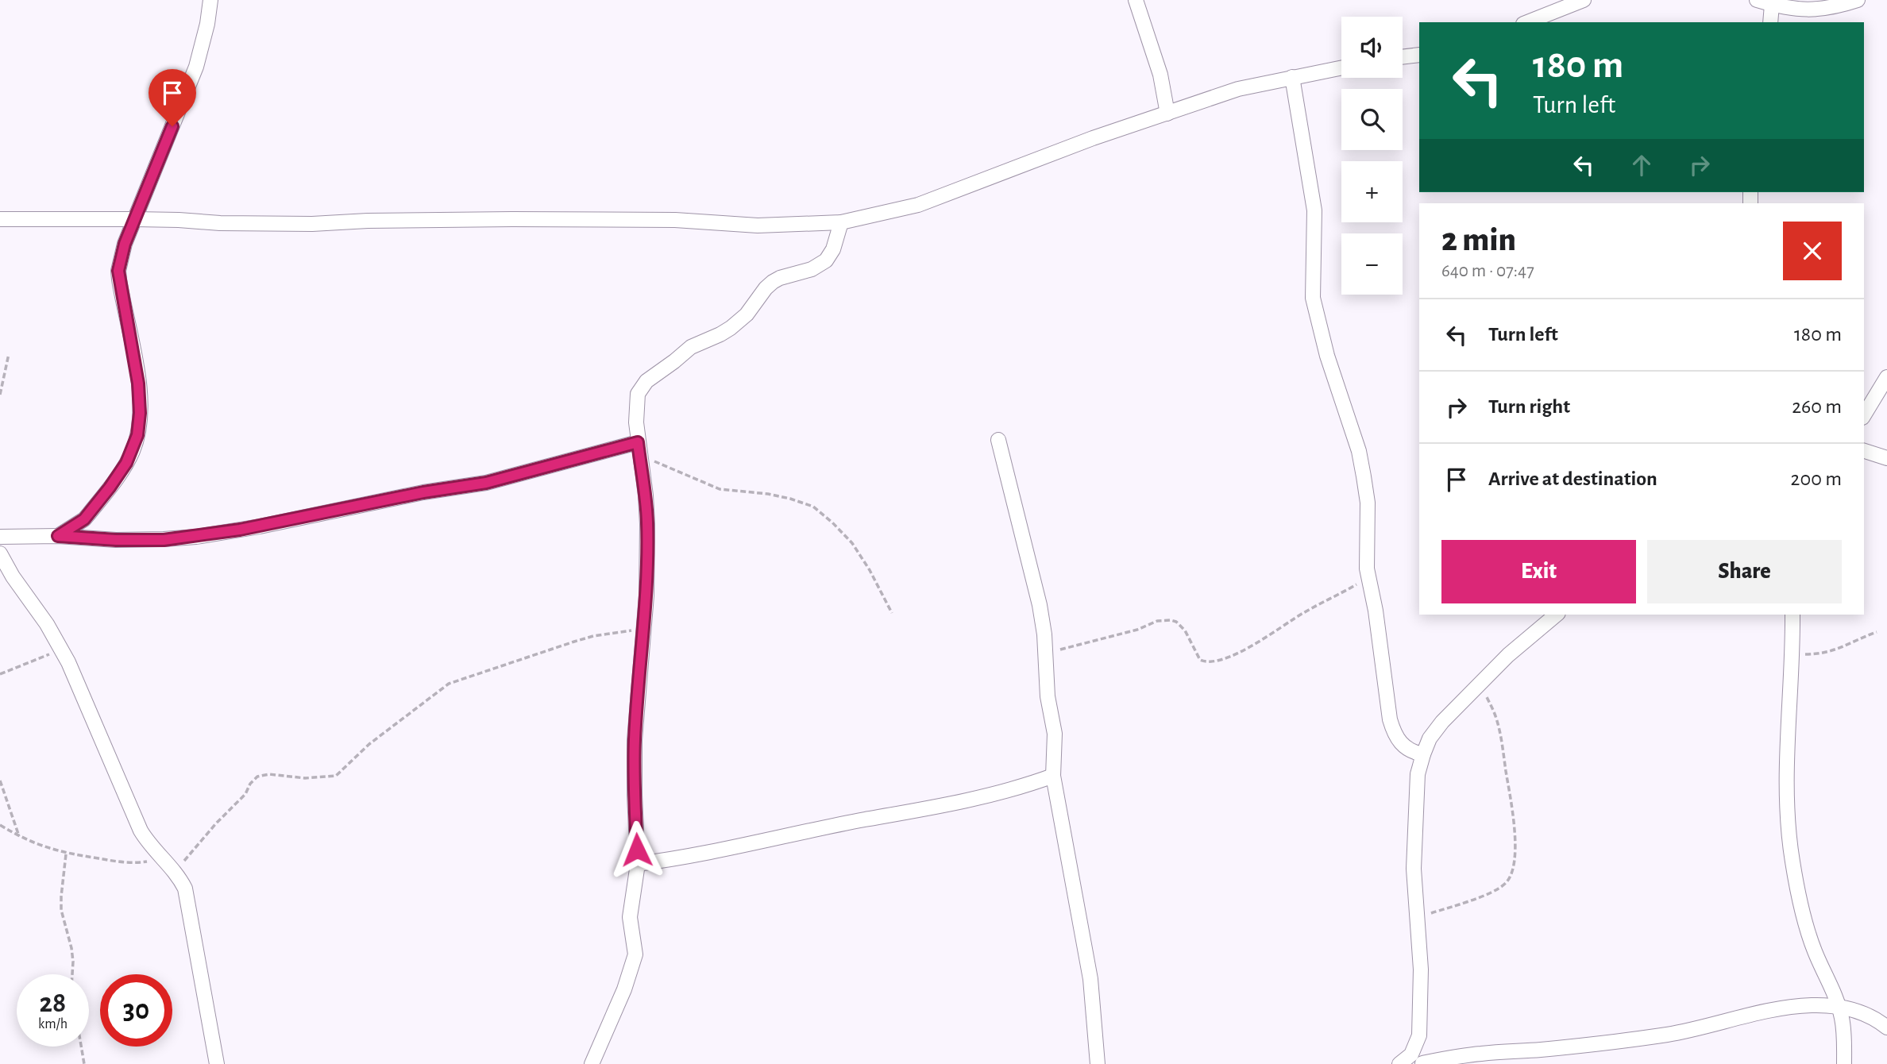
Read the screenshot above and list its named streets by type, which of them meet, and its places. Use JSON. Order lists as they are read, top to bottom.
{
  "page": {
    "map_buttons": ["+", "−"],
    "turn": ["180 m", "Turn left"],
    "heading": ["2 min", "640 m · 07:47"],
    "list": [
      {
        "name": "Turn left",
        "value": "180 m"
      },
      {
        "name": "Turn right",
        "value": "260 m"
      },
      {
        "name": "Arrive at destination",
        "value": "200 m"
      }
    ],
    "buttons": ["Exit", "Share"],
    "speed": "28 km/h",
    "limit": "30"
  }
}
